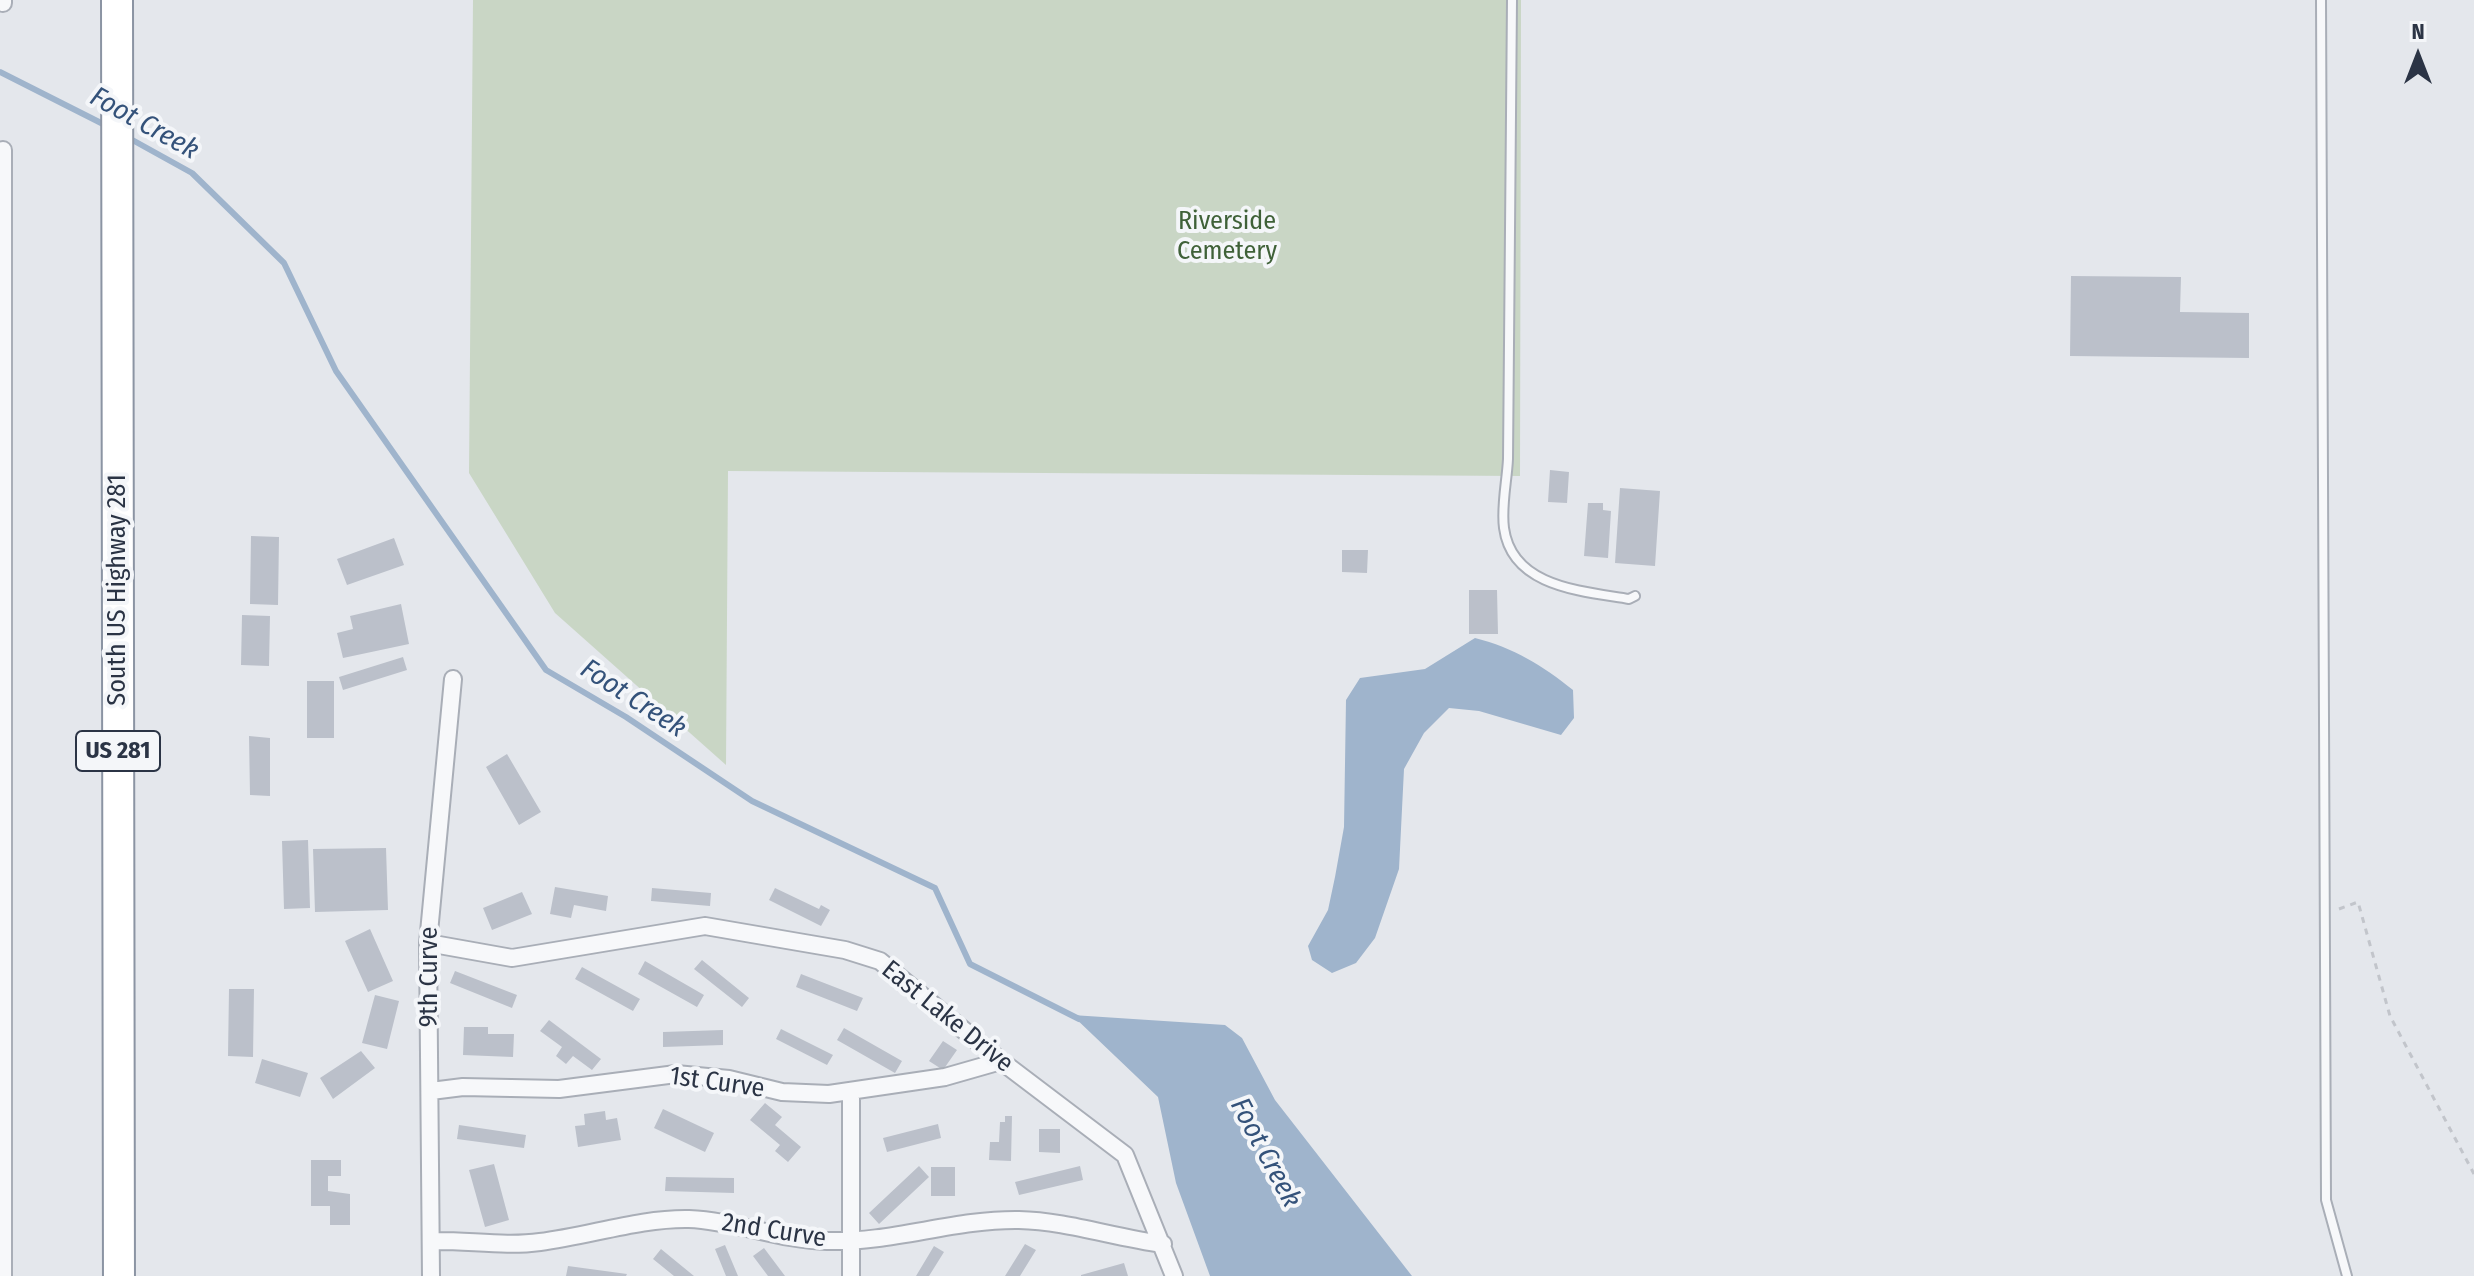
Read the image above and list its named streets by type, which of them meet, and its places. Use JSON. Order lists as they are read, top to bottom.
{
  "streets": {
    "highway": ["South US Highway 281", "US 281"],
    "street": [
      "9th Curve",
      "East Lake Drive",
      "1st Curve",
      "2nd Curve"
    ]
  },
  "crossings": [
    ["9th Curve", "East Lake Drive"],
    ["9th Curve", "1st Curve"],
    ["9th Curve", "2nd Curve"],
    ["East Lake Drive", "1st Curve"],
    ["East Lake Drive", "2nd Curve"]
  ],
  "water": ["Foot Creek"],
  "parks": ["Riverside Cemetery"],
  "north": "top"
}
